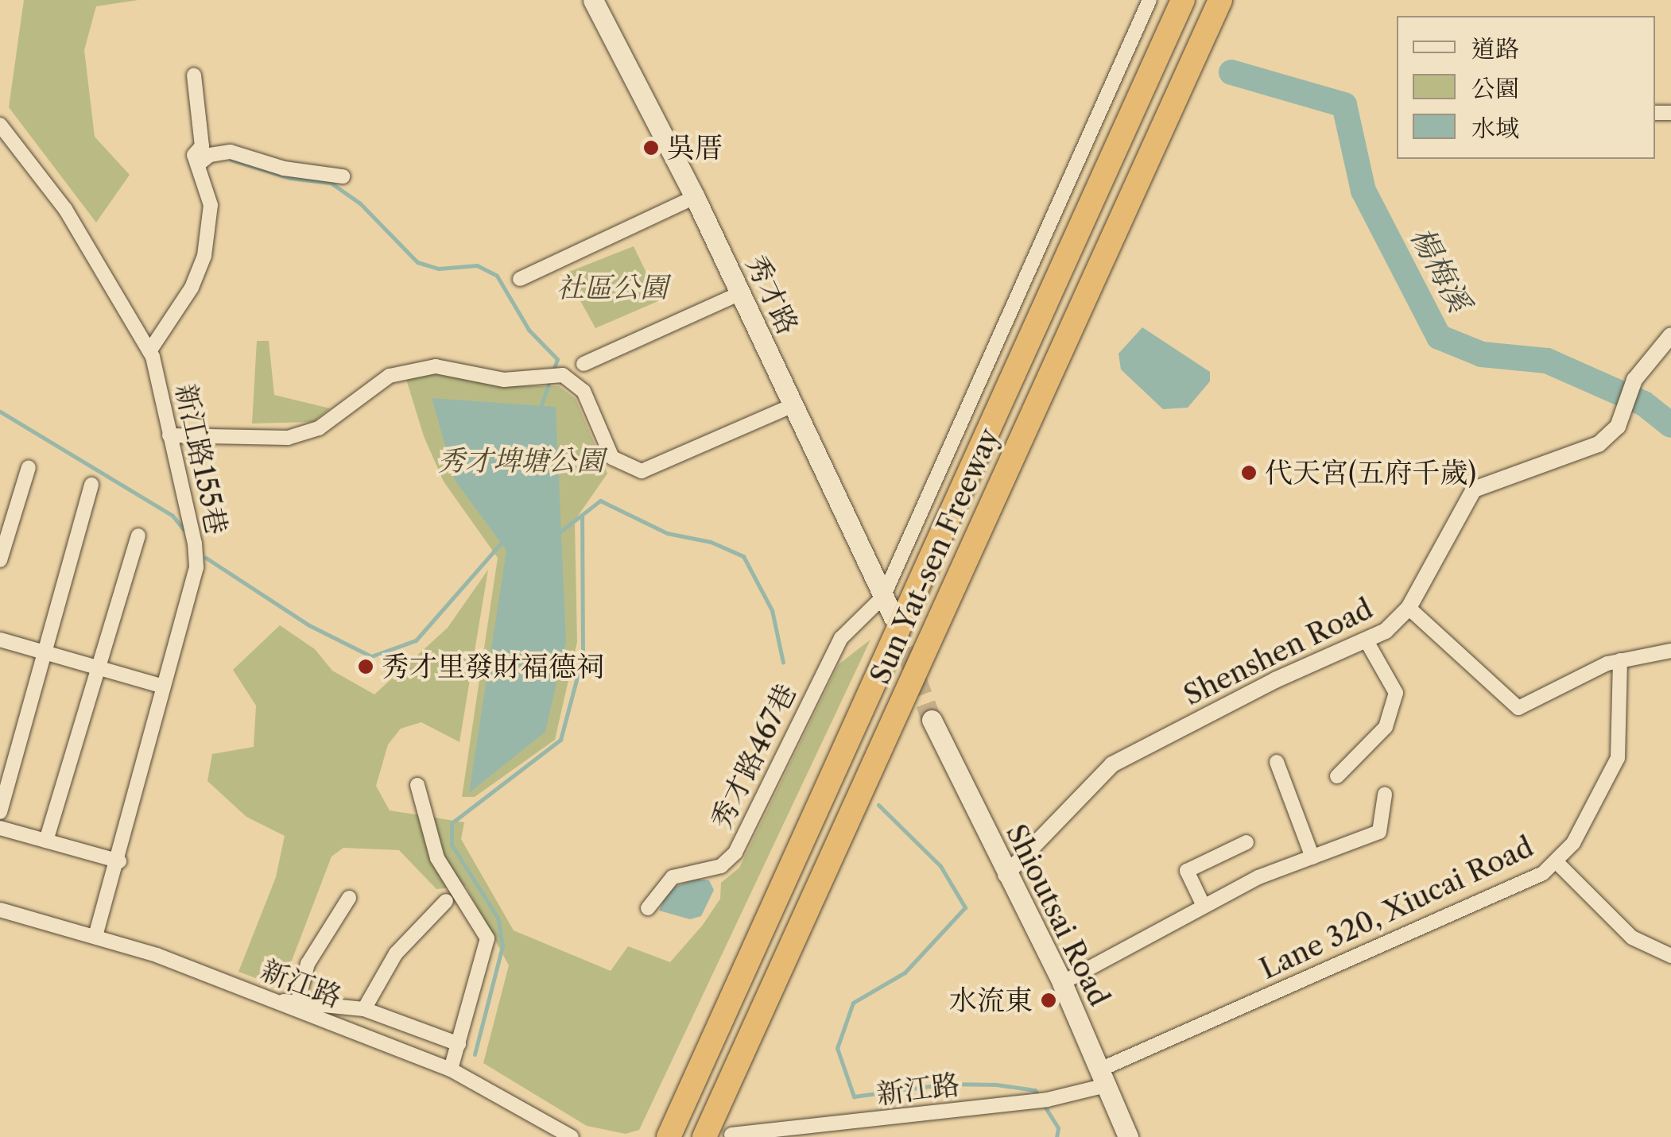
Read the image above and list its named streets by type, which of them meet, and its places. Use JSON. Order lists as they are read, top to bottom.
{
  "streets": {
    "highway": ["Sun Yat-sen Freeway"],
    "main road": ["秀才路", "Shioutsai Road"],
    "street": [
      "新江路155巷",
      "Shenshen Road",
      "秀才路467巷",
      "Lane 320, Xiucai Road",
      "新江路"
    ]
  },
  "crossings": [
    ["秀才路", "秀才路467巷"],
    ["新江路155巷", "新江路"],
    ["Shenshen Road", "Shioutsai Road"],
    ["Lane 320, Xiucai Road", "Shioutsai Road"],
    ["Lane 320, Xiucai Road", "新江路"],
    ["Shioutsai Road", "新江路"]
  ],
  "water": ["楊梅溪"],
  "parks": ["社區公園", "秀才埤塘公園"],
  "places": [
    "吳厝",
    "代天宮(五府千歲)",
    "秀才里發財福德祠",
    "水流東"
  ],
  "legend": ["道路", "公園", "水域"]
}
